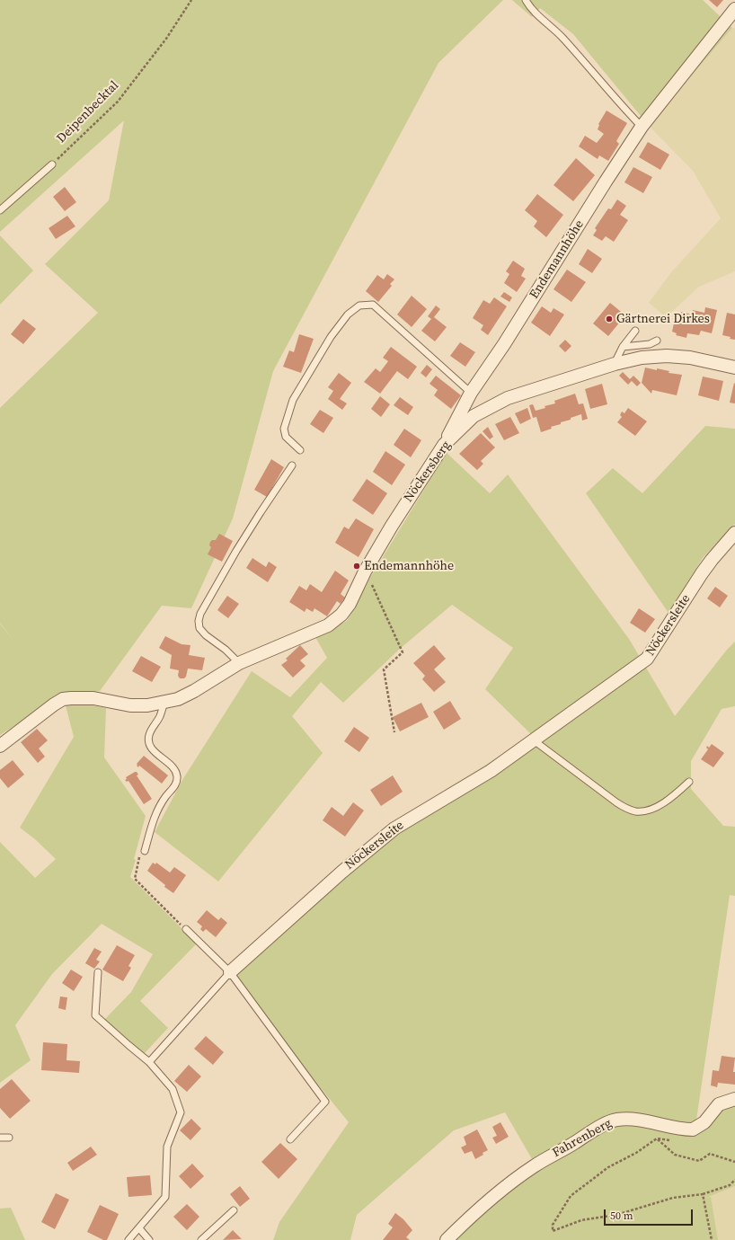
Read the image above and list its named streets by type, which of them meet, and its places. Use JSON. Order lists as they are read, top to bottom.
{
  "streets": {
    "street": [
      "Endemannhöhe",
      "Nöckersberg",
      "Nöckersleite",
      "Fahrenberg"
    ],
    "path": ["Deipenbecktal"]
  },
  "crossings": [
    ["Endemannhöhe", "Nöckersberg"]
  ],
  "places": ["Gärtnerei Dirkes", "Endemannhöhe"],
  "scale_bar": "50 m"
}
